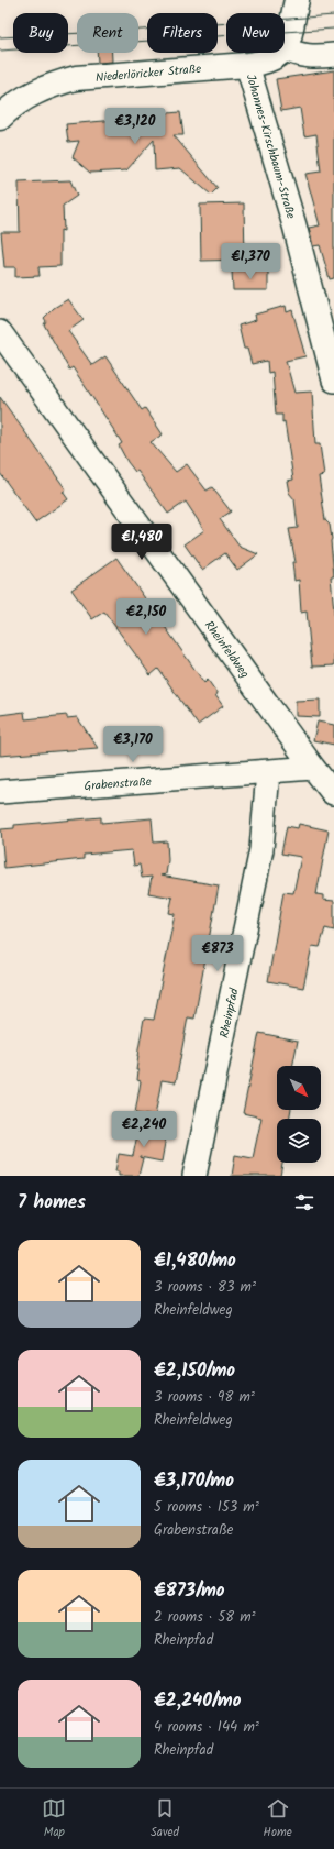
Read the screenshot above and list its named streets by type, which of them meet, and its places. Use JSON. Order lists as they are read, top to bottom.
{
  "streets": {
    "main road": ["Niederlöricker Straße"],
    "street": [
      "Johannes-Kirschbaum-Straße",
      "Rheinfeldweg",
      "Grabenstraße",
      "Rheinpfad"
    ]
  },
  "crossings": [
    ["Niederlöricker Straße", "Johannes-Kirschbaum-Straße"],
    ["Rheinfeldweg", "Grabenstraße"],
    ["Grabenstraße", "Rheinpfad"]
  ],
  "north": "bottom right",
  "page": {
    "chip": [
      "Buy",
      "Rent",
      "Filters",
      "New"
    ],
    "price": [
      "€3,120",
      "€1,370",
      "€1,480",
      "€2,150",
      "€3,170",
      "€873",
      "€2,240"
    ],
    "heading": "7 homes",
    "list": [
      {
        "name": "€1,480/mo",
        "note": "3 rooms · 83 m² · Rheinfeldweg"
      },
      {
        "name": "€2,150/mo",
        "note": "3 rooms · 98 m² · Rheinfeldweg"
      },
      {
        "name": "€3,170/mo",
        "note": "5 rooms · 153 m² · Grabenstraße"
      },
      {
        "name": "€873/mo",
        "note": "2 rooms · 58 m² · Rheinpfad"
      },
      {
        "name": "€2,240/mo",
        "note": "4 rooms · 144 m² · Rheinpfad"
      }
    ],
    "tabs": ["Map", "Saved", "Home"]
  }
}
